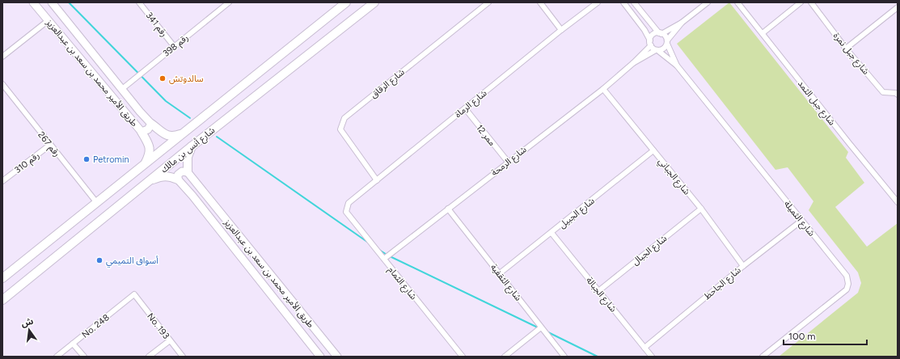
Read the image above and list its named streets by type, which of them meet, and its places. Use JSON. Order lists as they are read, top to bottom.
{
  "streets": {
    "main road": ["طريق الأمير محمد بن سعد بن عبدالعزيز", "شارع أنس بن مالك"],
    "street": [
      "رقم 341",
      "رقم 398",
      "شارع جبل نمرة",
      "شارع الرقاق",
      "شارع جبل الثمد",
      "شارع الرماة",
      "ممر 12",
      "رقم 267",
      "شارع الرمحة",
      "رقم 310",
      "شارع الجباني",
      "شارع الجبيل",
      "شارع الثميلة",
      "شارع الجبال",
      "شارع الثقفية",
      "شارع الثمام",
      "شارع الجاحظ",
      "شارع الجبالة",
      "No. 248",
      "No. 193"
    ]
  },
  "crossings": [
    ["رقم 341", "رقم 398"],
    ["رقم 398", "طريق الأمير محمد بن سعد بن عبدالعزيز"],
    ["شارع الرقاق", "شارع الرماة"],
    ["شارع الرماة", "ممر 12"],
    ["شارع الرماة", "شارع الثمام"],
    ["ممر 12", "شارع الرمحة"],
    ["رقم 267", "شارع أنس بن مالك"],
    ["رقم 267", "رقم 310"],
    ["شارع الرمحة", "شارع الجباني"],
    ["شارع الرمحة", "شارع الثقفية"],
    ["شارع الرمحة", "شارع الثمام"],
    ["شارع الجباني", "شارع الجبيل"],
    ["شارع الجباني", "شارع الجبال"],
    ["شارع الجباني", "شارع الجاحظ"],
    ["شارع الجبيل", "شارع الثقفية"],
    ["شارع الجبيل", "شارع الجبالة"],
    ["شارع الثميلة", "شارع الجاحظ"],
    ["شارع الجبال", "شارع الجبالة"],
    ["شارع الجاحظ", "شارع الجبالة"],
    ["No. 248", "No. 193"]
  ],
  "places": ["سالدوتش", "Petromin", "أسواق التميمي"],
  "scale_bar": "100 m",
  "north": "top"
}
